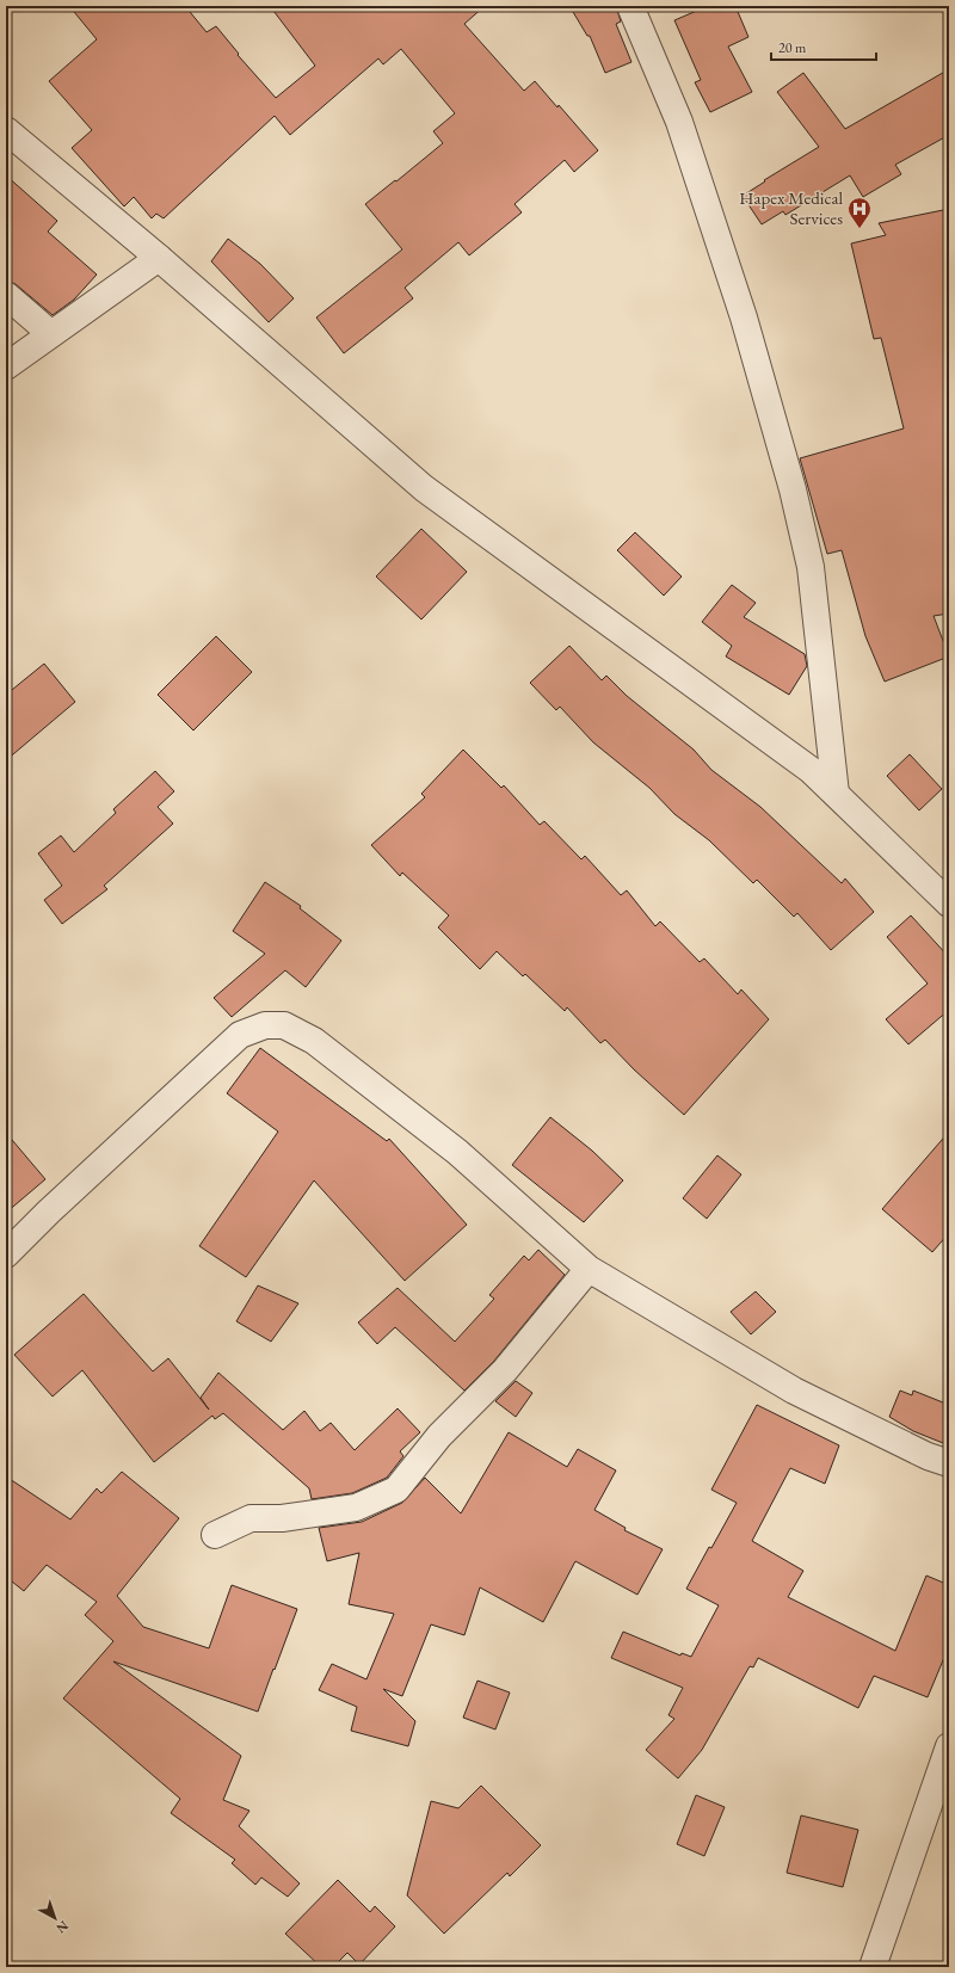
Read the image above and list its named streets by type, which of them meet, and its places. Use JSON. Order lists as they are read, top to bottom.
{
  "places": {
    "hospital": ["Hapex Medical Services"]
  },
  "scale_bar": "20 m",
  "north": "bottom right"
}
